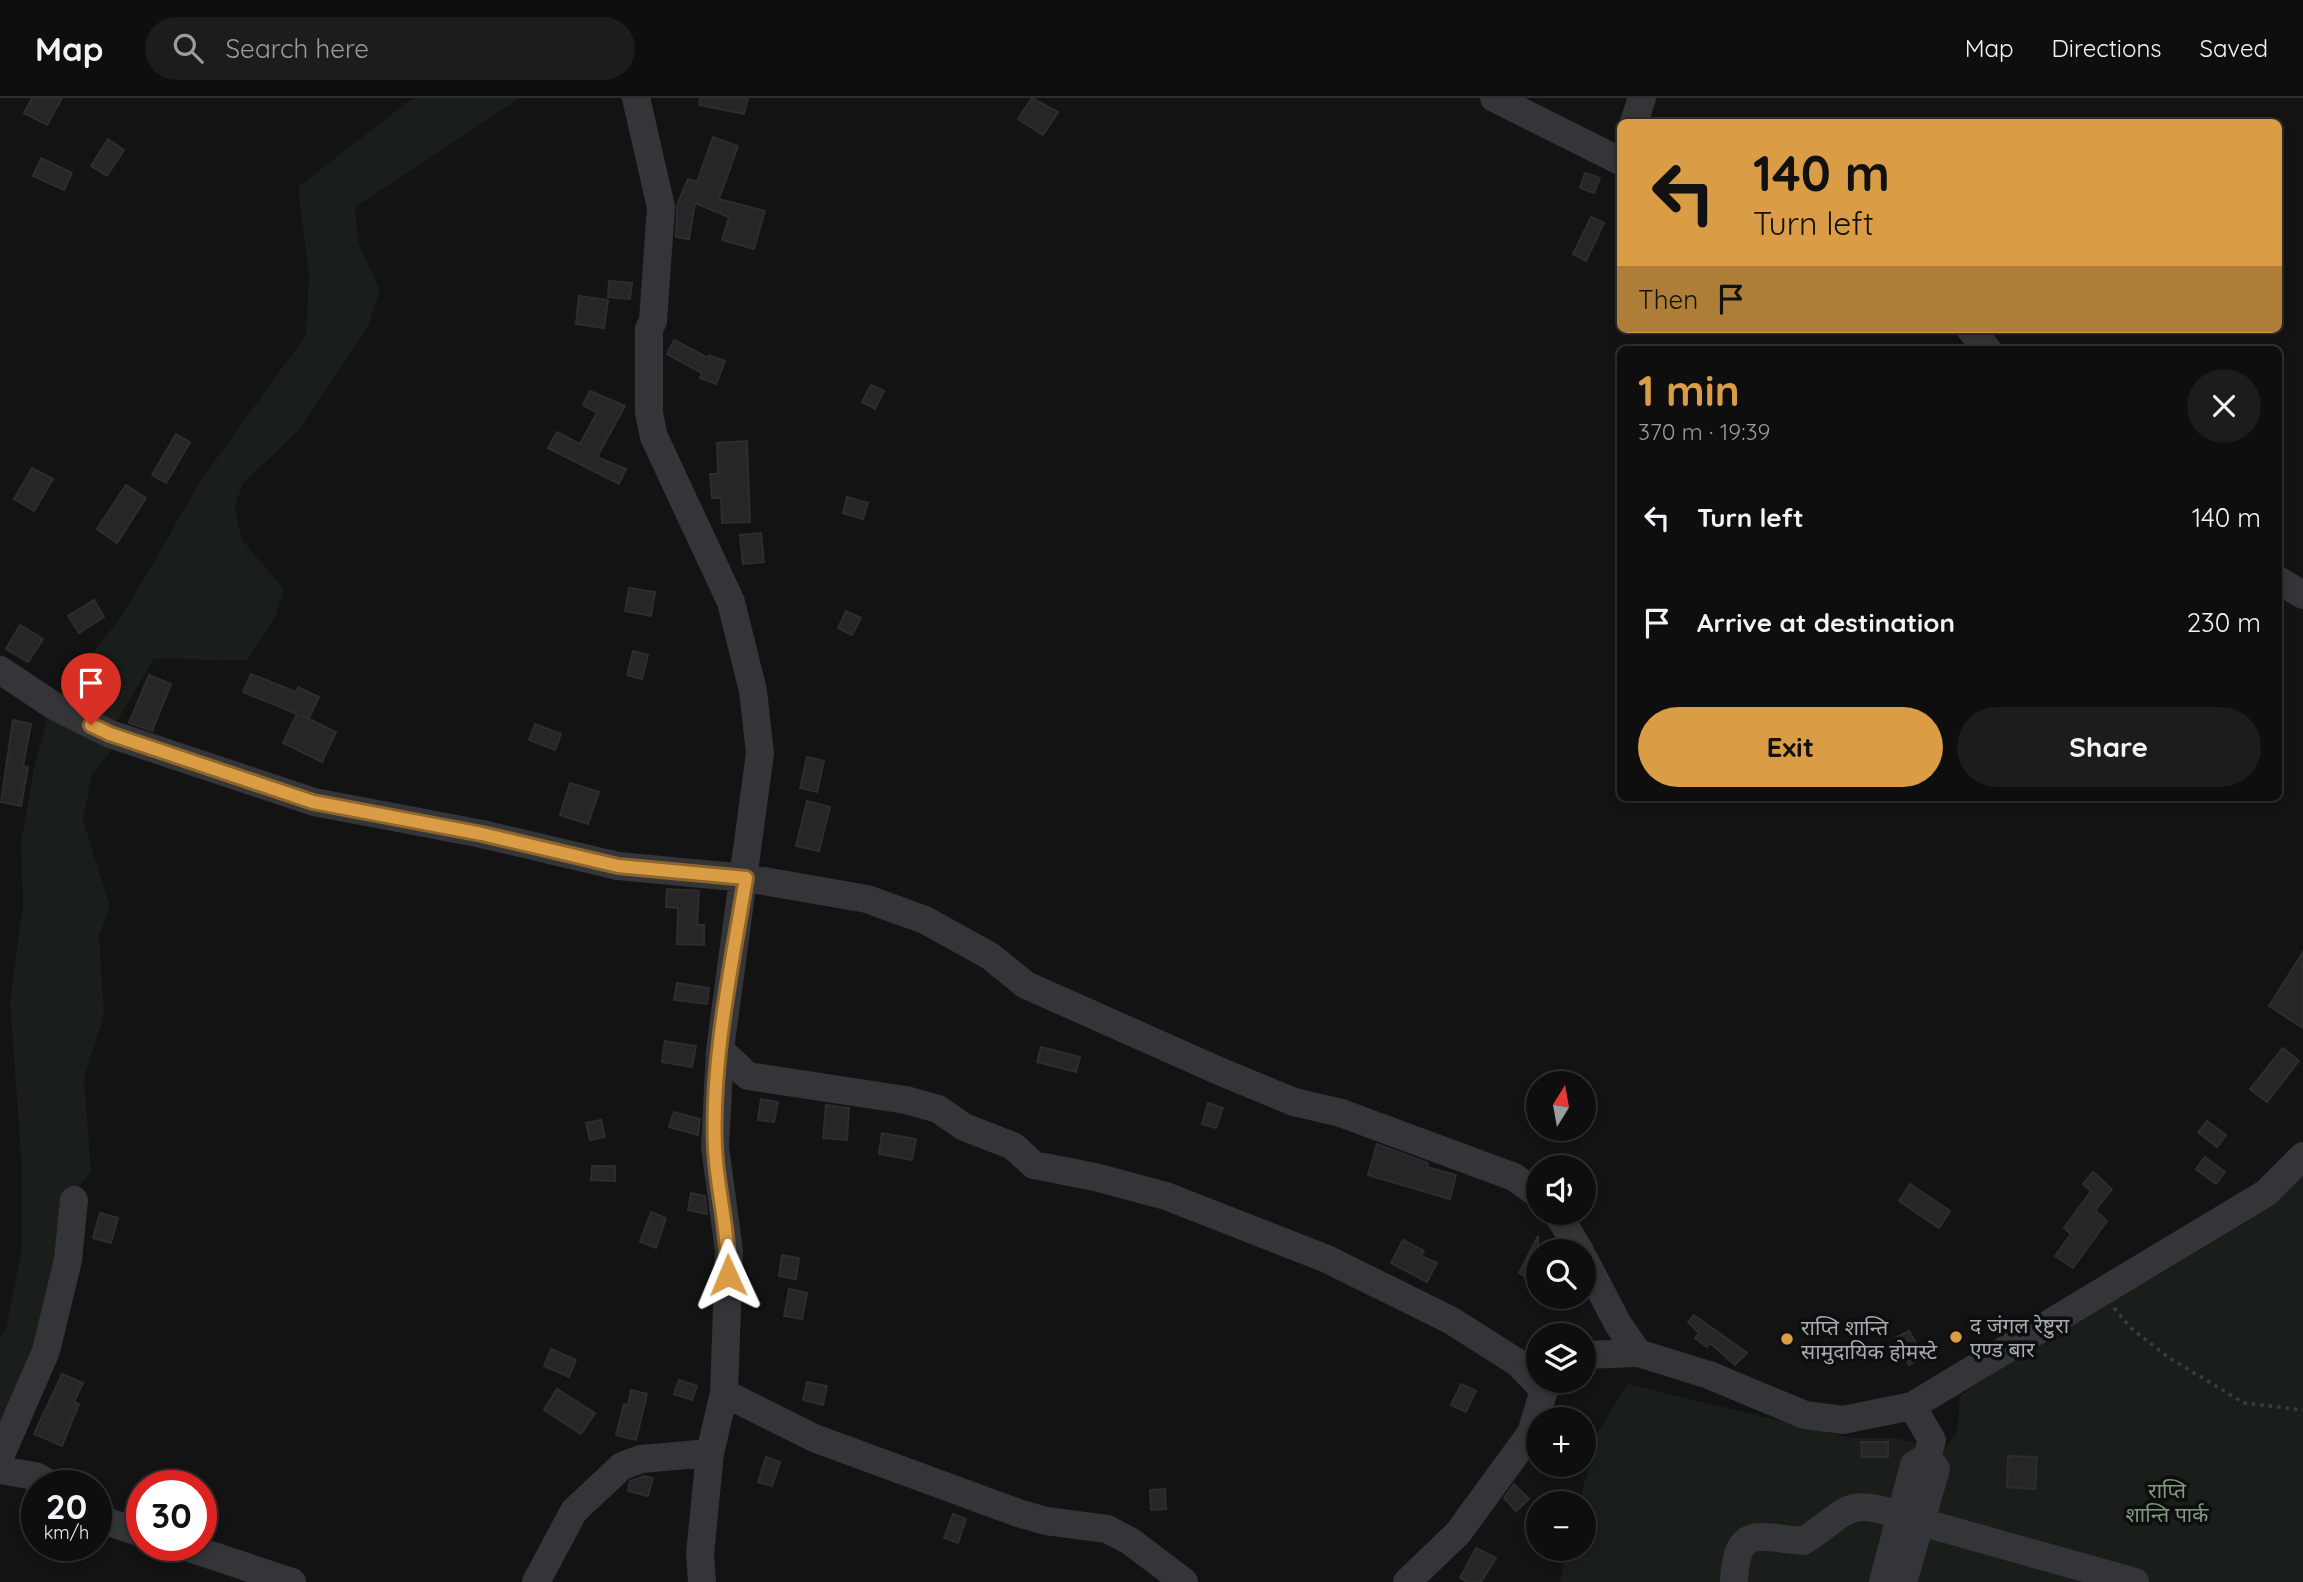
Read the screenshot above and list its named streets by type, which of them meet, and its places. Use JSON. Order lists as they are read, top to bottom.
{
  "parks": ["राप्ति शान्ति पार्क"],
  "places": ["द जंगल रेष्टुरा एण्ड बार", "राप्ति शान्ति सामुदायिक होमस्टे"],
  "north": "top",
  "page": {
    "header": "Map",
    "search": "Search here",
    "nav": ["Map", "Directions", "Saved"],
    "turn": ["140 m", "Turn left"],
    "then": "Then",
    "heading": ["1 min", "370 m · 19:39"],
    "list": [
      {
        "name": "Turn left",
        "value": "140 m"
      },
      {
        "name": "Arrive at destination",
        "value": "230 m"
      }
    ],
    "buttons": ["Exit", "Share"],
    "map_buttons": ["+", "−"],
    "speed": "20 km/h",
    "limit": "30"
  }
}
